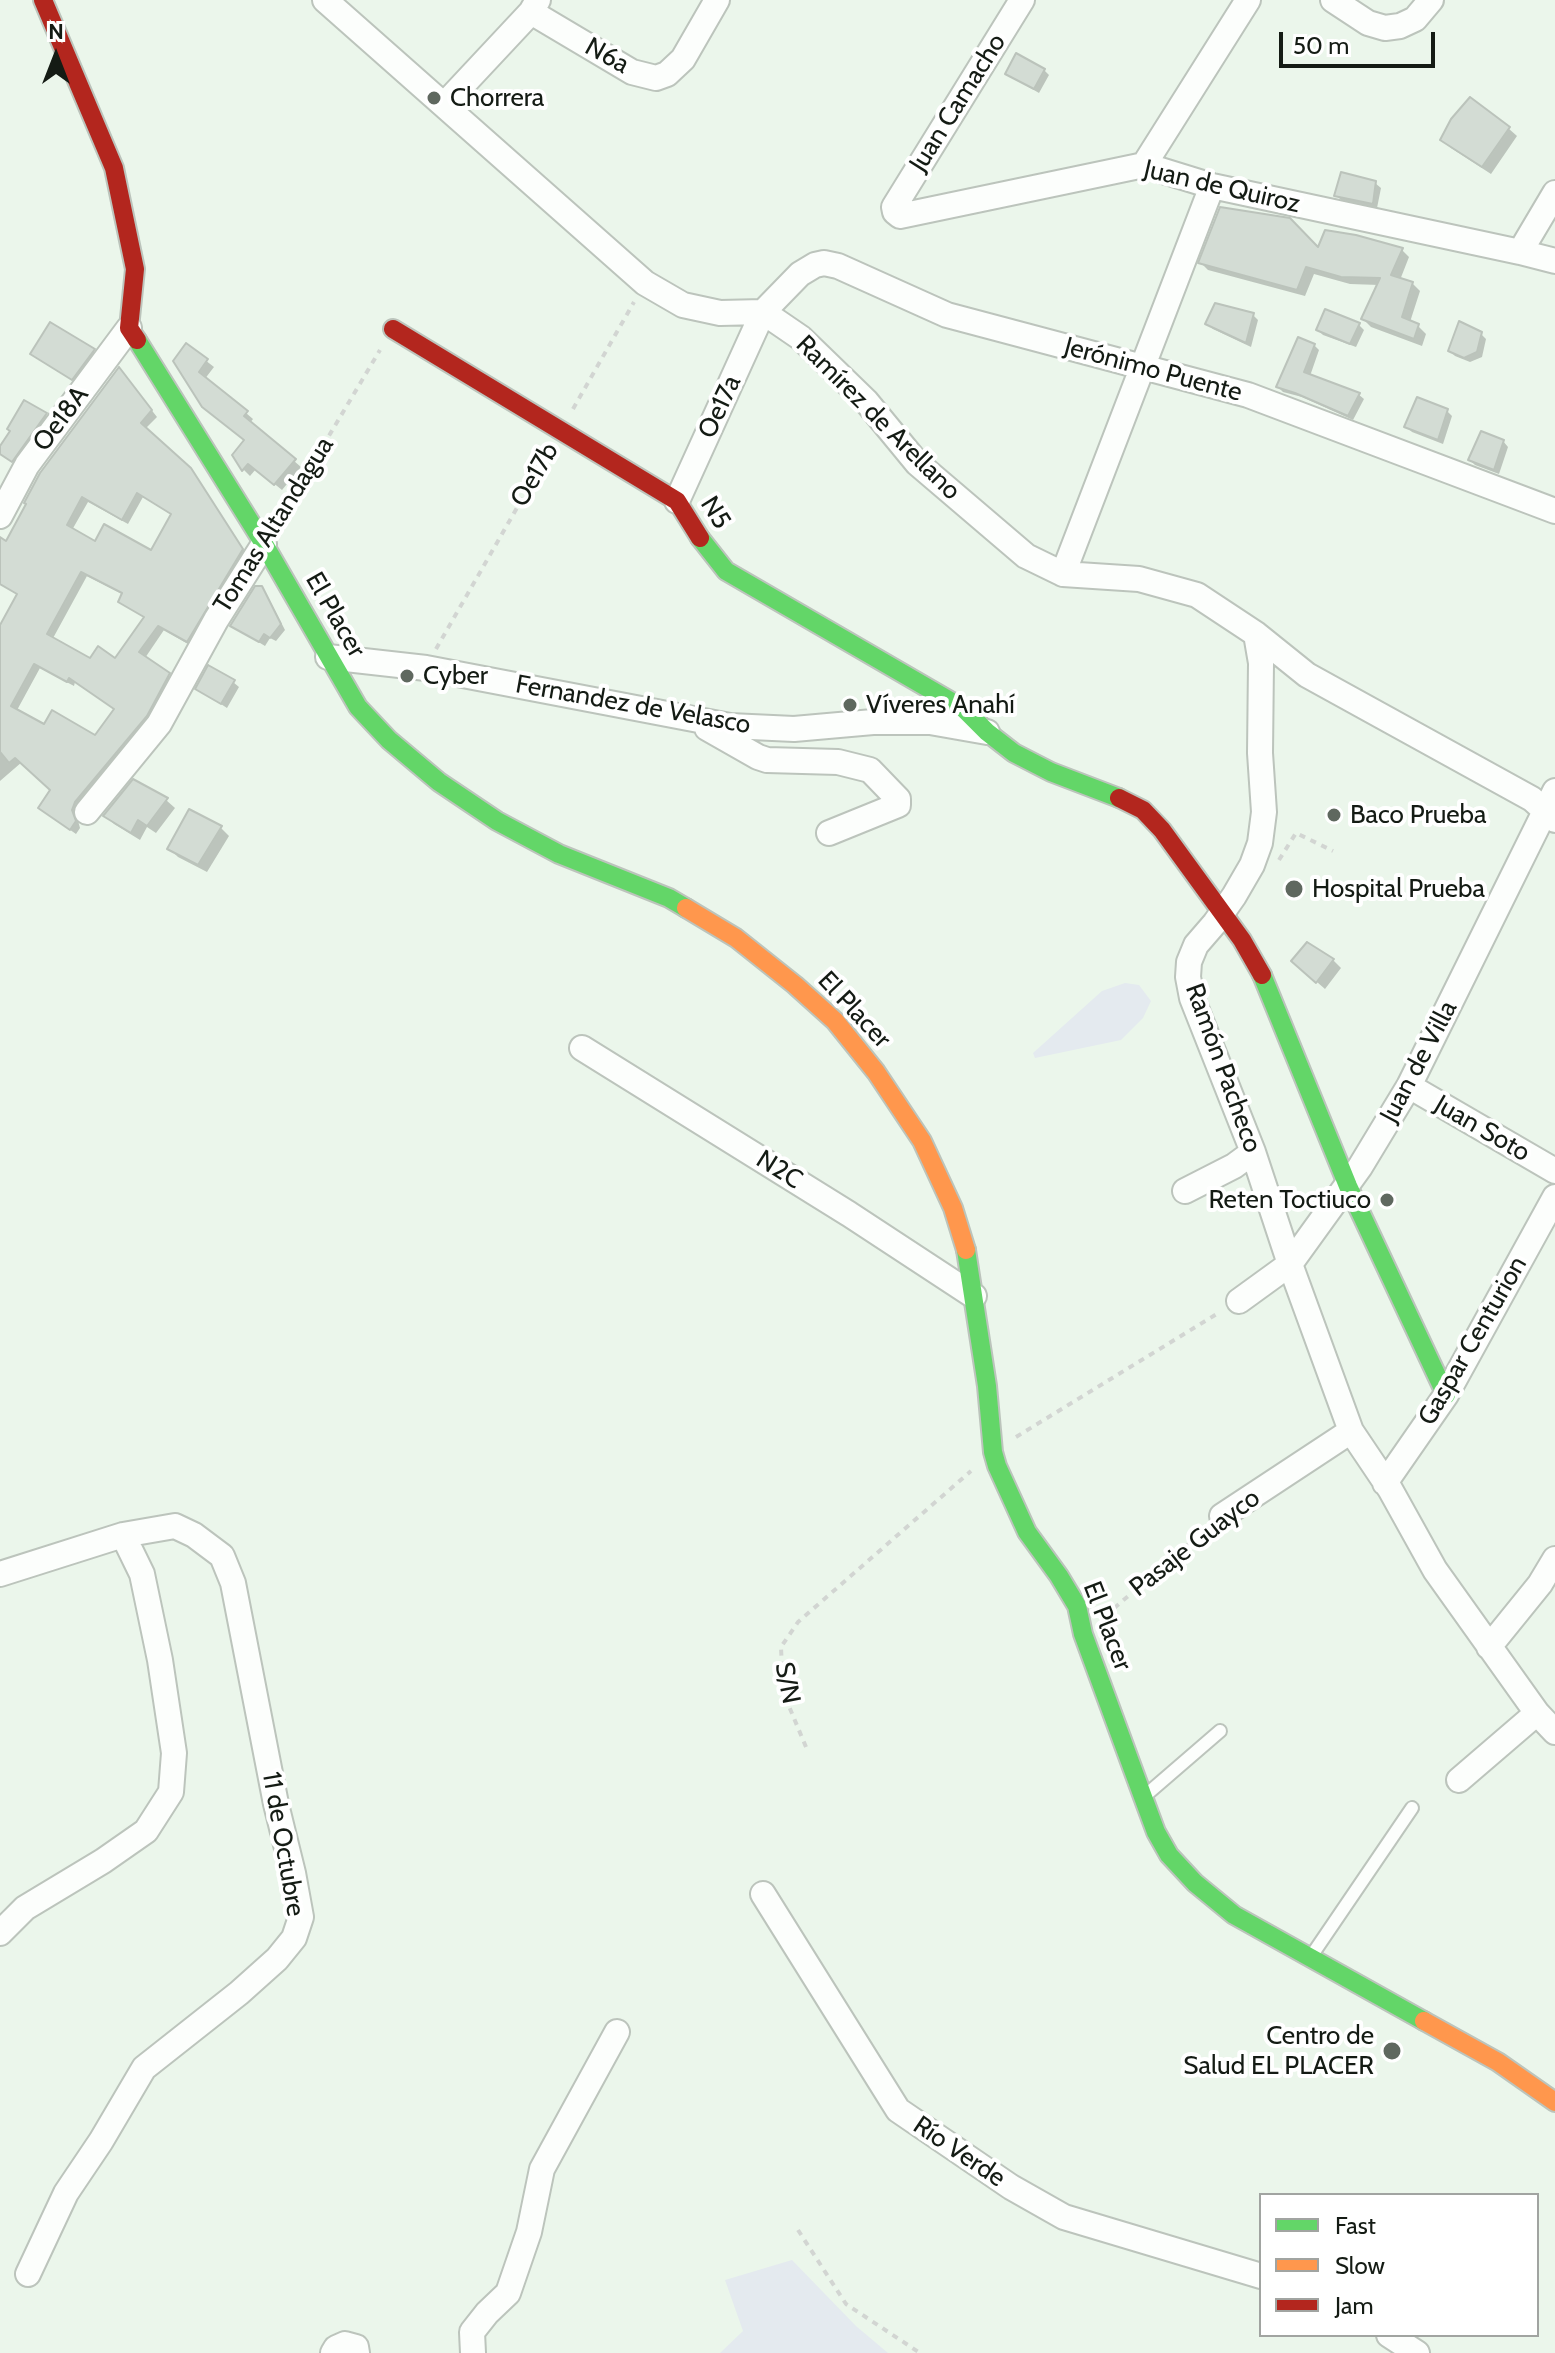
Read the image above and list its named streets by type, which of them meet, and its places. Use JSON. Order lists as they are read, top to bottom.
{
  "streets": {
    "street": [
      "N6a",
      "Juan Camacho",
      "Juan de Quiroz",
      "Jerónimo Puente",
      "Oe17a",
      "Ramírez de Arellano",
      "Oe18A",
      "N5",
      "Tomas Altandagua",
      "El Placer",
      "Fernandez de Velasco",
      "Juan de Villa",
      "Ramón Pacheco",
      "Juan Soto",
      "N2C",
      "Gaspar Centurion",
      "Pasaje Guayco",
      "11 de Octubre",
      "Río Verde"
    ],
    "path": ["Oe17b", "S/N"]
  },
  "crossings": [
    ["Juan Camacho", "Juan de Quiroz"],
    ["Jerónimo Puente", "Oe17a"],
    ["Jerónimo Puente", "Ramírez de Arellano"],
    ["Oe17a", "Ramírez de Arellano"],
    ["Oe17a", "N5"],
    ["Ramírez de Arellano", "Juan de Villa"],
    ["Ramírez de Arellano", "Ramón Pacheco"],
    ["Oe18A", "El Placer"],
    ["Oe17b", "N5"],
    ["Oe17b", "Fernandez de Velasco"],
    ["N5", "Tomas Altandagua"],
    ["N5", "Fernandez de Velasco"],
    ["N5", "Juan de Villa"],
    ["N5", "Ramón Pacheco"],
    ["N5", "Gaspar Centurion"],
    ["Tomas Altandagua", "El Placer"],
    ["El Placer", "Fernandez de Velasco"],
    ["El Placer", "N2C"],
    ["El Placer", "Pasaje Guayco"],
    ["Juan de Villa", "Ramón Pacheco"],
    ["Juan de Villa", "Juan Soto"],
    ["Ramón Pacheco", "Gaspar Centurion"],
    ["Ramón Pacheco", "Pasaje Guayco"]
  ],
  "places": [
    "Chorrera",
    "Cyber",
    "Víveres Anahí",
    "Baco Prueba",
    "Hospital Prueba",
    "Reten Toctiuco",
    "Centro de Salud EL PLACER"
  ],
  "legend": ["Fast", "Slow", "Jam"],
  "scale_bar": "50 m",
  "north": "top"
}
